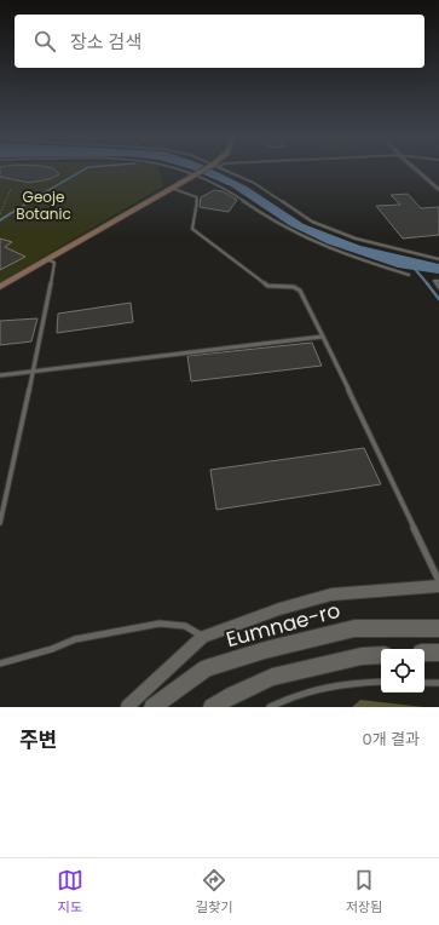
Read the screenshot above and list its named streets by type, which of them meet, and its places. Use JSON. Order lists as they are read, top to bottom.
{
  "streets": {
    "street": ["Eumnae-ro"]
  },
  "parks": ["Geoje Botanic"],
  "page": {
    "search": "장소 검색",
    "heading": ["주변", "0개 결과"],
    "nav": ["지도", "길찾기", "저장됨"]
  }
}
